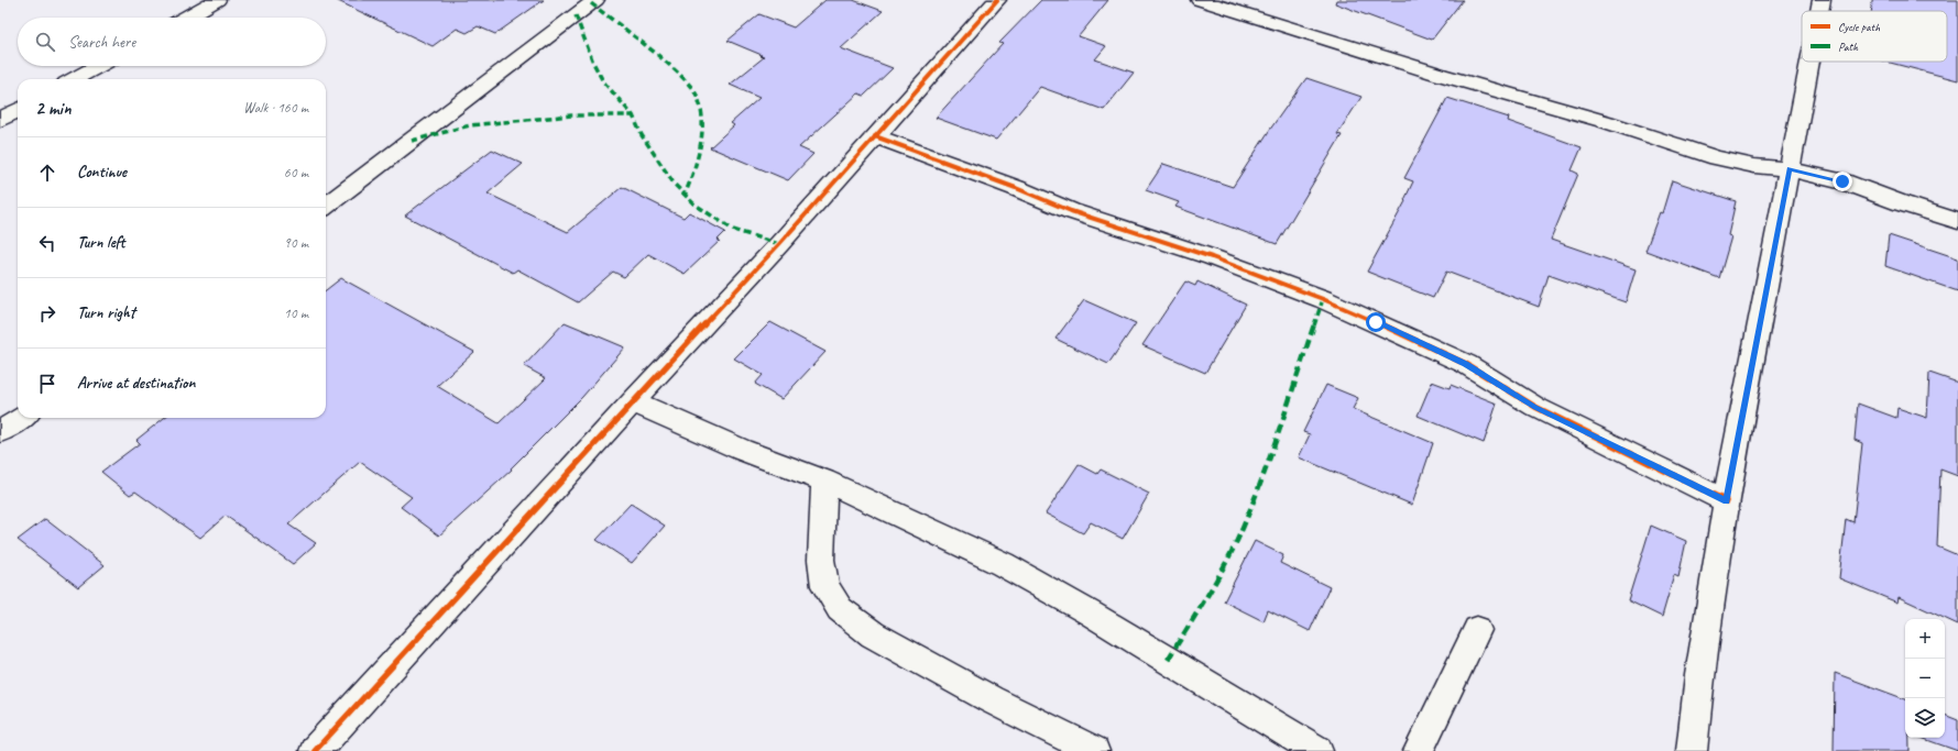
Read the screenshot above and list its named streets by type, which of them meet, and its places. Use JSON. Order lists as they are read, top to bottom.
{
  "legend": ["Cycle path", "Path"],
  "page": {
    "search": "Search here",
    "heading": ["2 min", "Walk · 160 m"],
    "list": [
      ["Continue", "60 m"],
      ["Turn left", "90 m"],
      ["Turn right", "10 m"],
      "Arrive at destination"
    ],
    "map_buttons": ["+", "−"]
  }
}
